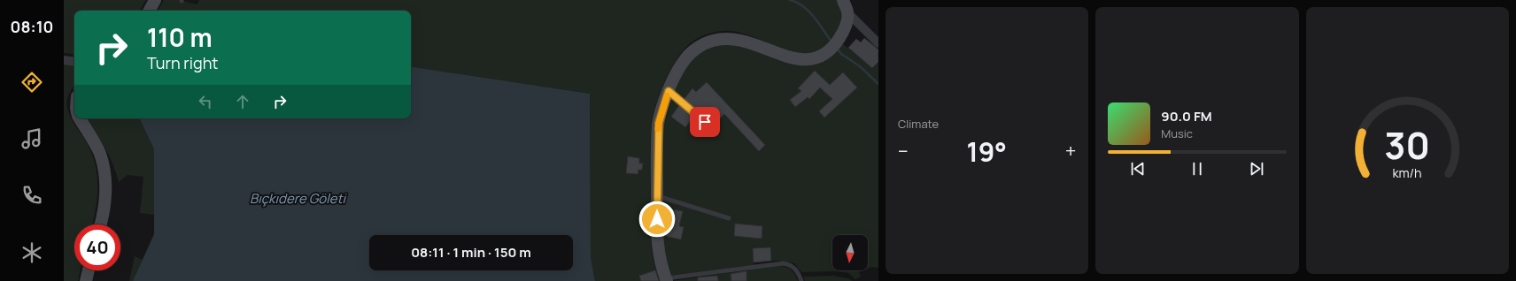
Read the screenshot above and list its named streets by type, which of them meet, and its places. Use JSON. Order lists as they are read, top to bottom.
{
  "water": ["Bıçkıdere Göleti"],
  "north": "bottom",
  "page": {
    "tabs": "08:10",
    "tile": "Climate",
    "turn": ["110 m", "Turn right"],
    "song": ["90.0 FM", "Music"],
    "heat": ["−", "19°", "+"],
    "limit": "40",
    "trip": "08:11 · 1 min · 150 m",
    "gauge": ["30", "km/h"]
  }
}
